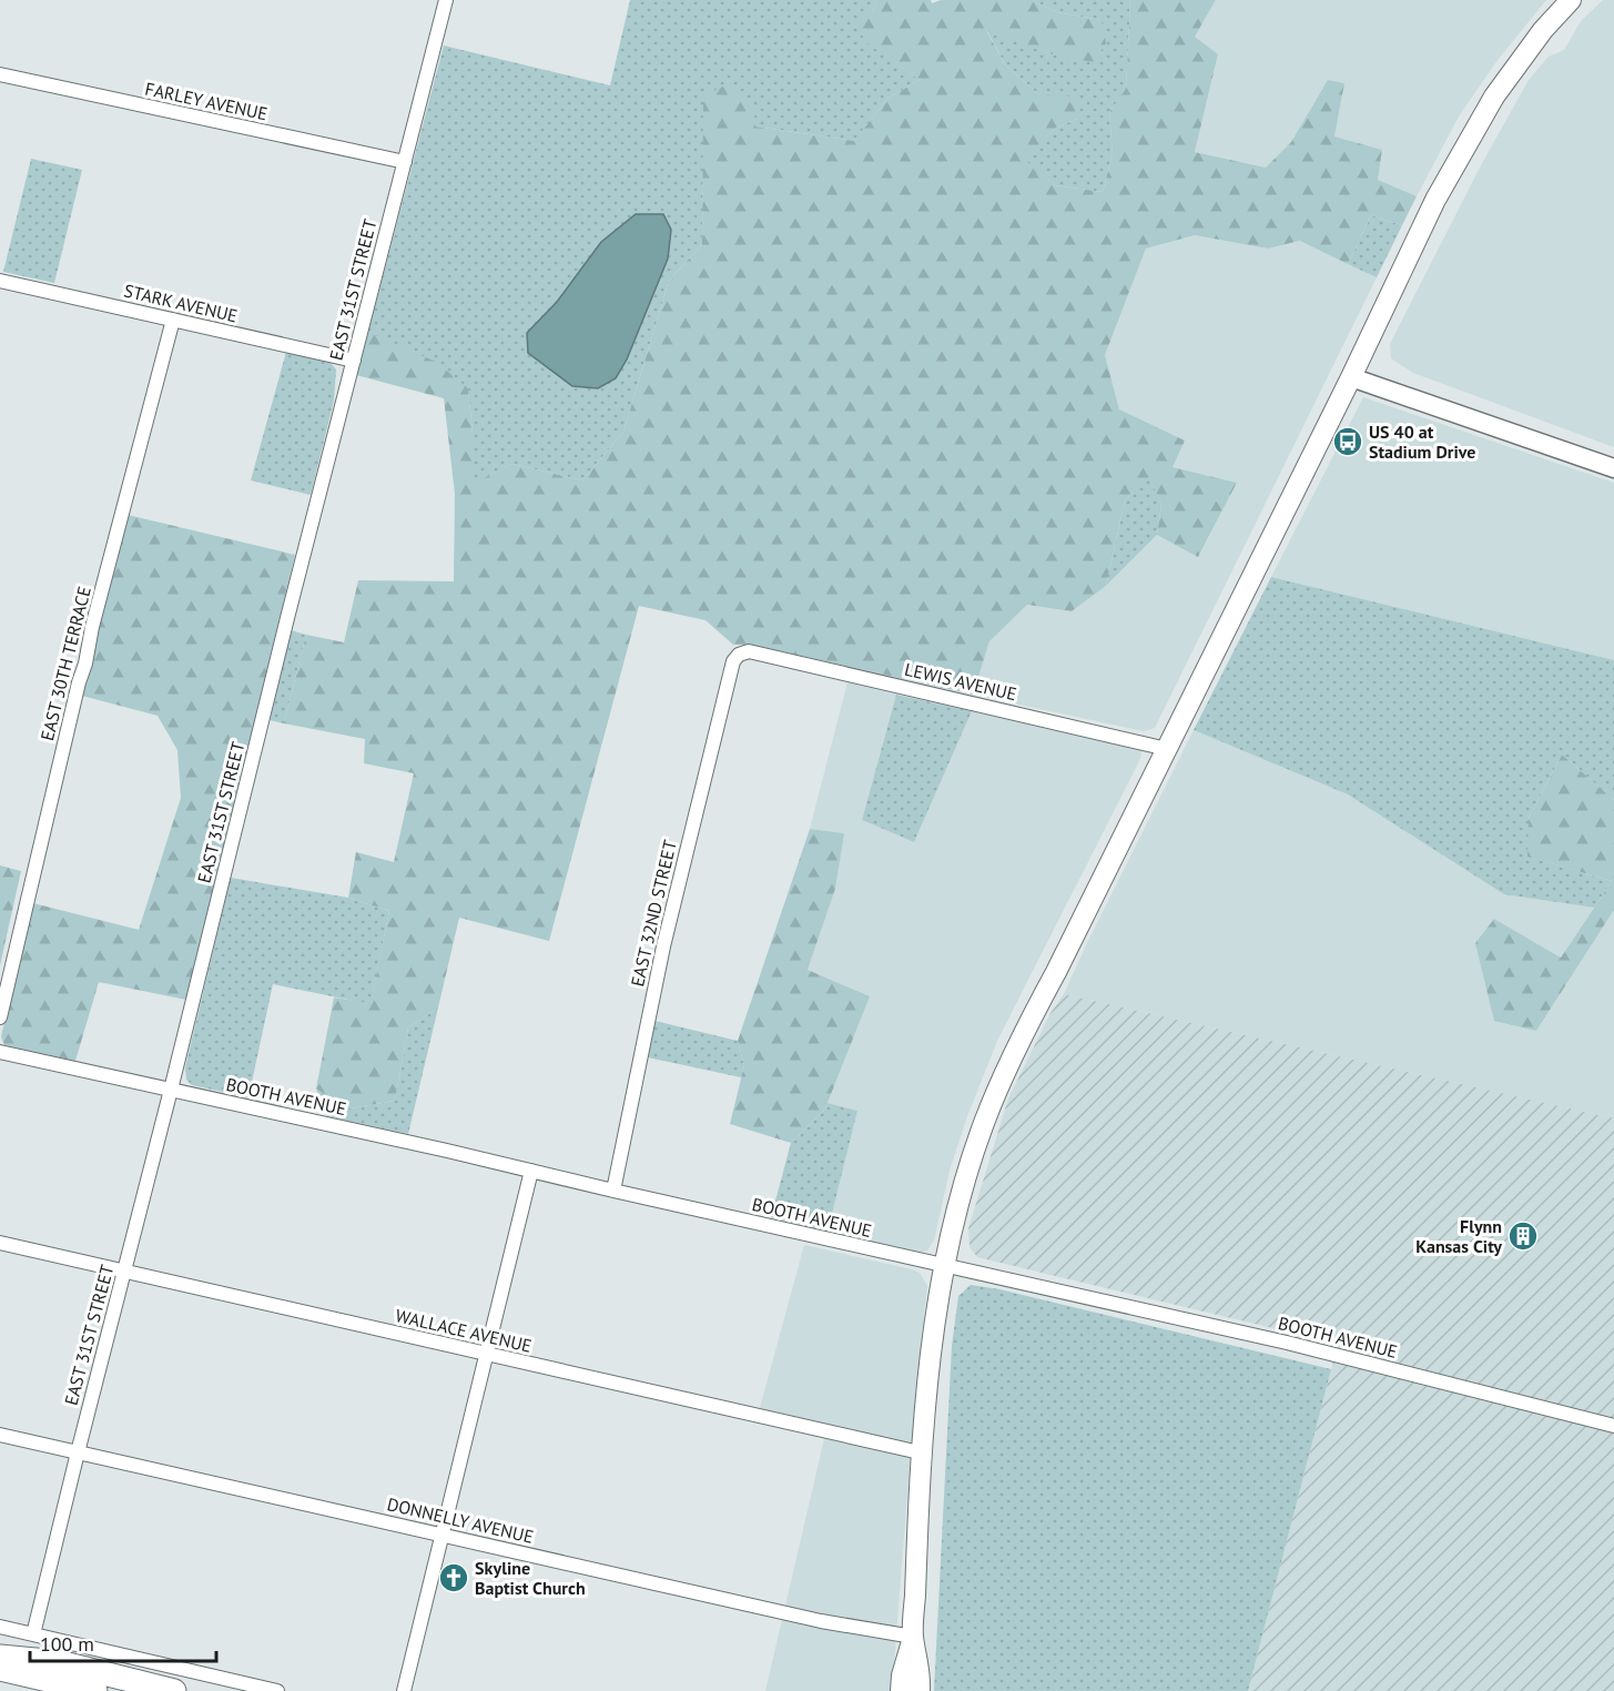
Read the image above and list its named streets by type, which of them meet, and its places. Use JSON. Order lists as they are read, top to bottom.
{
  "streets": {
    "street": [
      "FARLEY AVENUE",
      "EAST 31ST STREET",
      "STARK AVENUE",
      "EAST 30TH TERRACE",
      "LEWIS AVENUE",
      "EAST 32ND STREET",
      "BOOTH AVENUE",
      "WALLACE AVENUE",
      "DONNELLY AVENUE"
    ]
  },
  "crossings": [
    ["FARLEY AVENUE", "EAST 31ST STREET"],
    ["EAST 31ST STREET", "STARK AVENUE"],
    ["EAST 31ST STREET", "BOOTH AVENUE"],
    ["EAST 31ST STREET", "WALLACE AVENUE"],
    ["EAST 31ST STREET", "DONNELLY AVENUE"],
    ["STARK AVENUE", "EAST 30TH TERRACE"],
    ["LEWIS AVENUE", "EAST 32ND STREET"],
    ["EAST 32ND STREET", "BOOTH AVENUE"]
  ],
  "places": {
    "bus stop": ["US 40 at Stadium Drive"],
    "building": ["Flynn Kansas City"],
    "church": ["Skyline Baptist Church"]
  },
  "scale_bar": "100 m"
}
